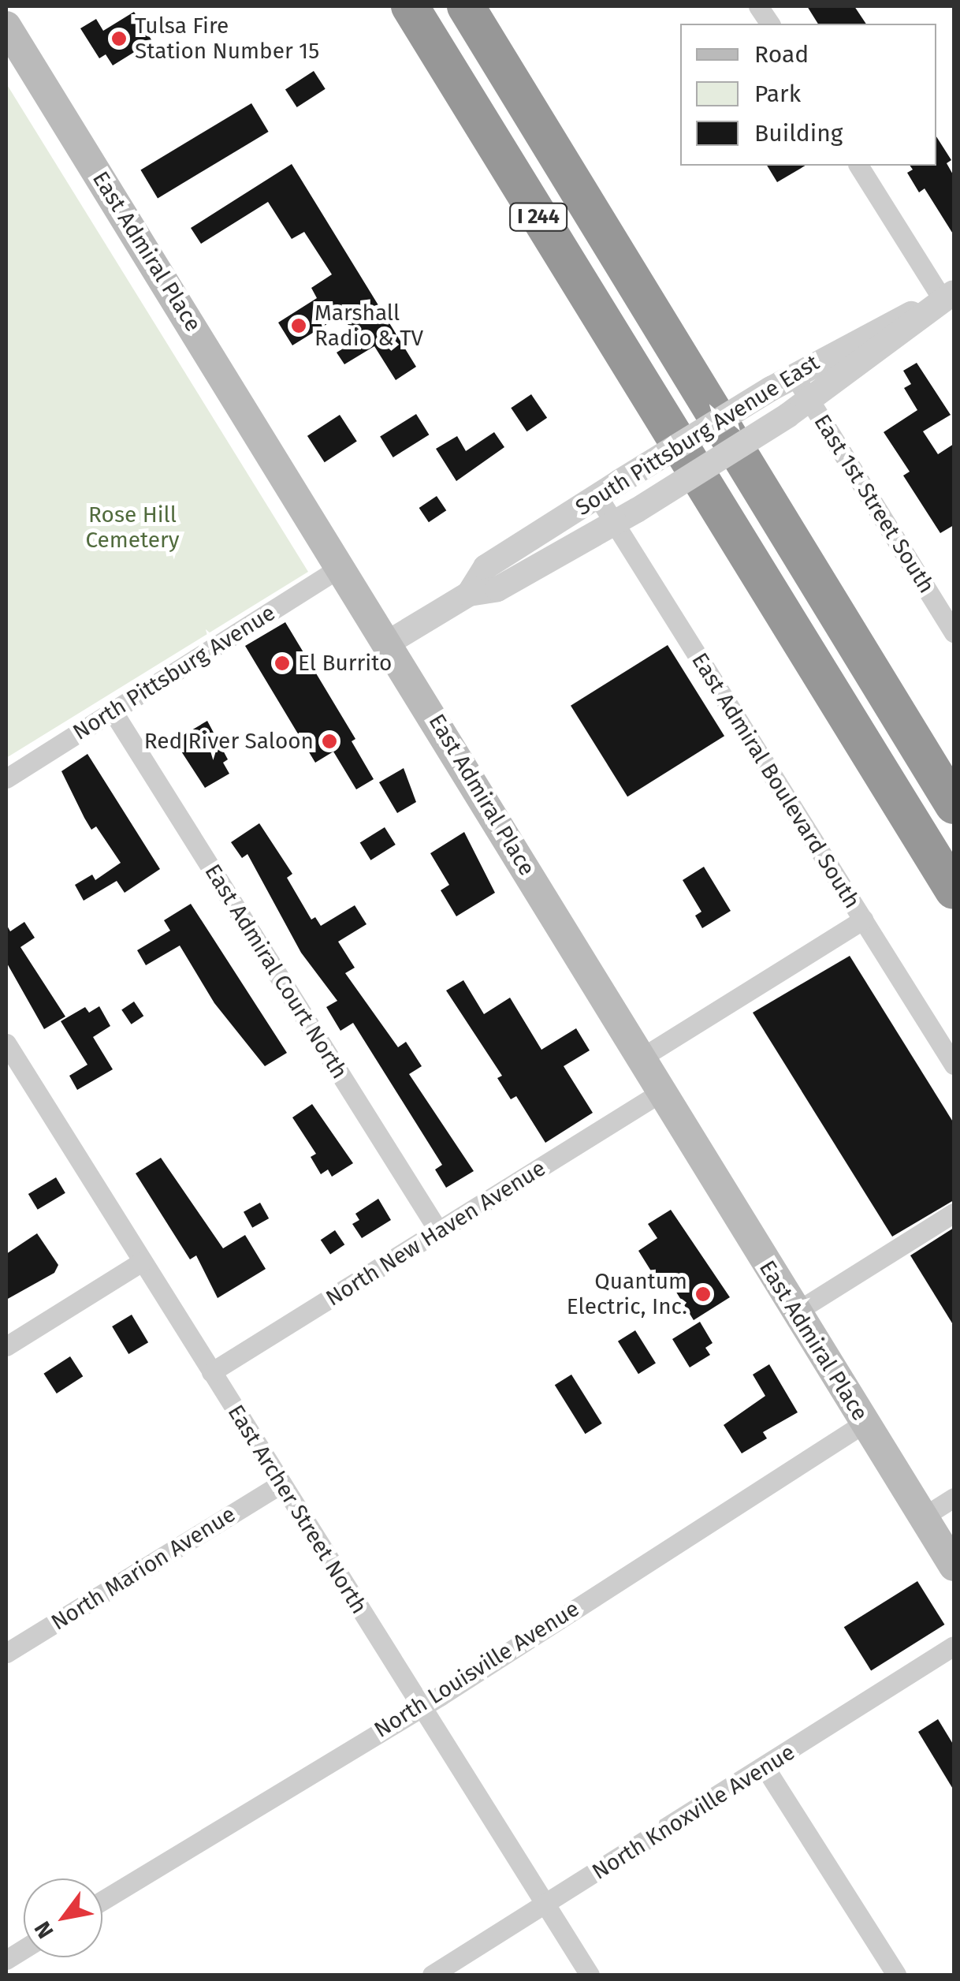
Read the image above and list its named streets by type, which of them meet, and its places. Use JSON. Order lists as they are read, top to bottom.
{
  "streets": {
    "highway": ["I 244"],
    "main road": ["East Admiral Place"],
    "street": [
      "South Pittsburg Avenue East",
      "East 1st Street South",
      "North Pittsburg Avenue",
      "East Admiral Boulevard South",
      "East Admiral Court North",
      "North New Haven Avenue",
      "East Archer Street North",
      "North Marion Avenue",
      "North Louisville Avenue",
      "North Knoxville Avenue"
    ]
  },
  "crossings": [
    ["East Admiral Place", "South Pittsburg Avenue East"],
    ["East Admiral Place", "North Pittsburg Avenue"],
    ["East Admiral Place", "North New Haven Avenue"],
    ["East Admiral Place", "North Louisville Avenue"],
    ["South Pittsburg Avenue East", "East 1st Street South"],
    ["South Pittsburg Avenue East", "East Admiral Boulevard South"],
    ["North Pittsburg Avenue", "East Admiral Court North"],
    ["East Admiral Court North", "North New Haven Avenue"],
    ["North New Haven Avenue", "East Archer Street North"],
    ["East Archer Street North", "North Marion Avenue"],
    ["East Archer Street North", "North Louisville Avenue"],
    ["East Archer Street North", "North Knoxville Avenue"]
  ],
  "parks": ["Rose Hill Cemetery"],
  "places": [
    "Tulsa Fire Station Number 15",
    "Marshall Radio & TV",
    "El Burrito",
    "Red River Saloon",
    "Quantum Electric, Inc."
  ],
  "legend": ["Road", "Park", "Building"],
  "north": "bottom left"
}
